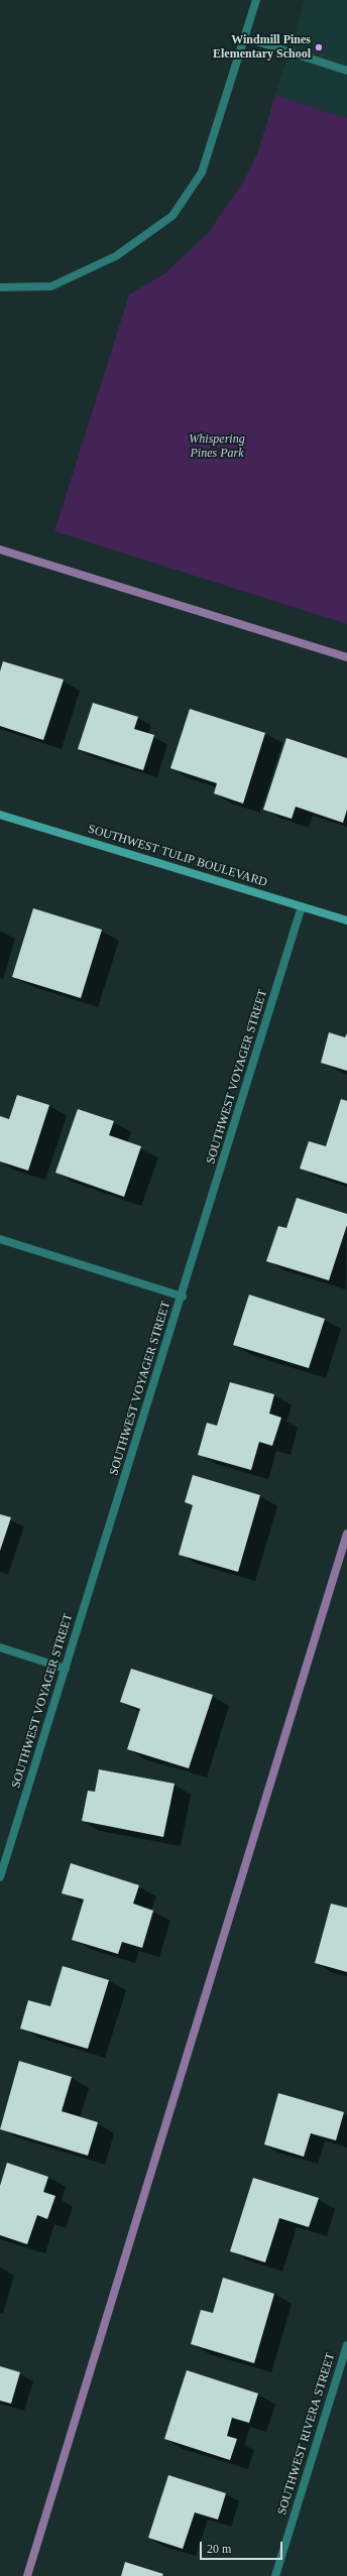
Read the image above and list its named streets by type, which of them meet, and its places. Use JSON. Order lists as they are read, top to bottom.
{
  "streets": {
    "street": ["SOUTHWEST TULIP BOULEVARD", "SOUTHWEST VOYAGER STREET", "SOUTHWEST RIVERA STREET"]
  },
  "crossings": [
    ["SOUTHWEST TULIP BOULEVARD", "SOUTHWEST VOYAGER STREET"]
  ],
  "parks": ["Whispering Pines Park"],
  "places": ["Windmill Pines Elementary School"],
  "scale_bar": "20 m"
}
